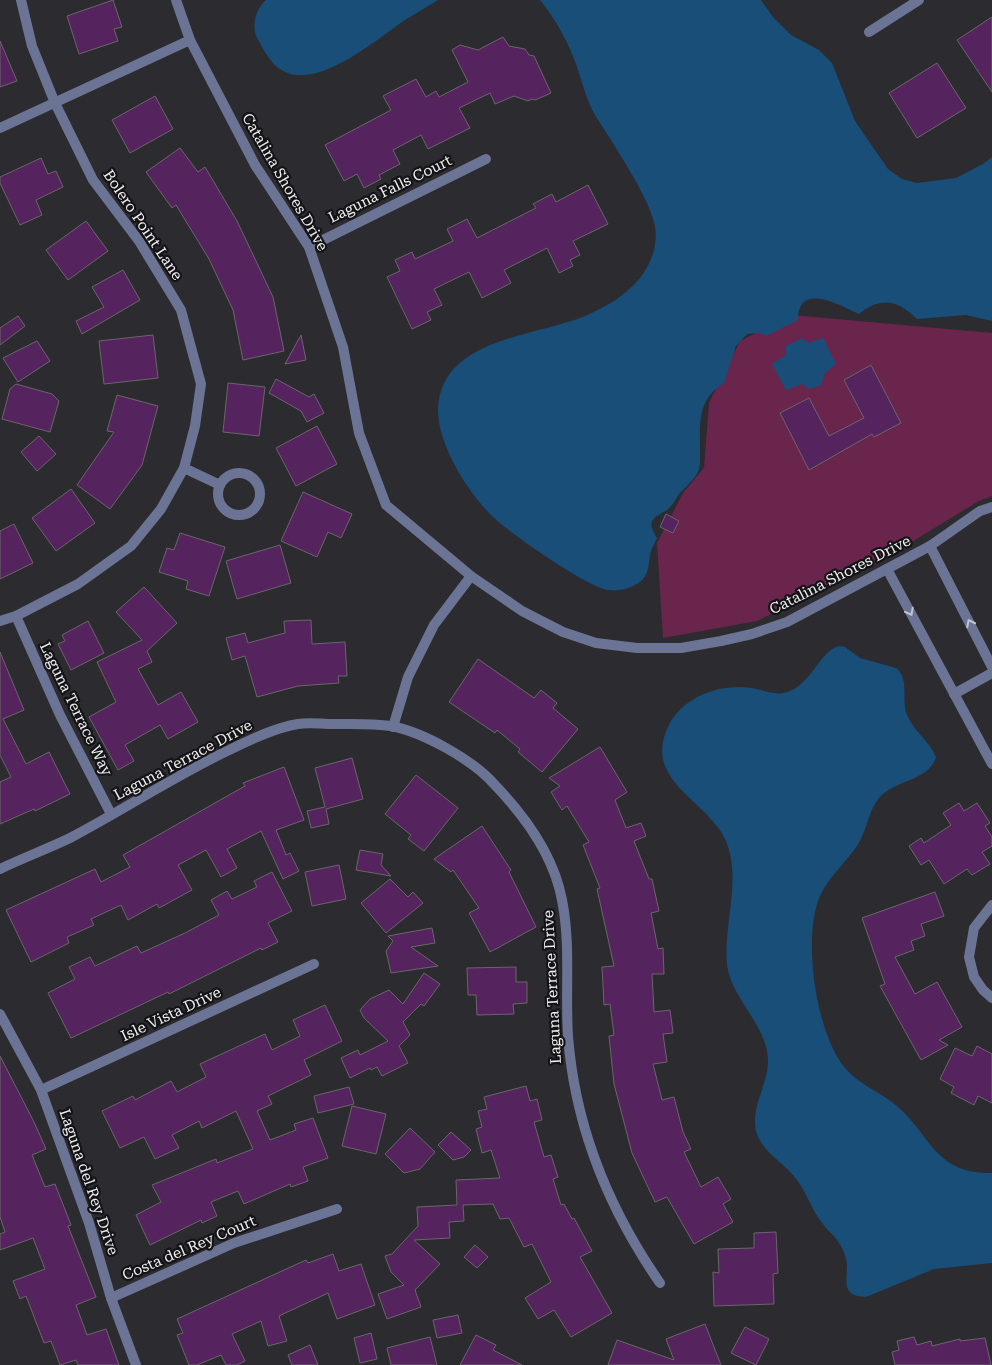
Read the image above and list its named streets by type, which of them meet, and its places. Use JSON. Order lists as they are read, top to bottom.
{
  "streets": {
    "street": [
      "Catalina Shores Drive",
      "Laguna Falls Court",
      "Bolero Point Lane",
      "Laguna Terrace Way",
      "Laguna Terrace Drive",
      "Isle Vista Drive",
      "Laguna del Rey Drive",
      "Costa del Rey Court"
    ]
  },
  "crossings": [
    ["Catalina Shores Drive", "Laguna Falls Court"],
    ["Bolero Point Lane", "Laguna Terrace Way"],
    ["Laguna Terrace Way", "Laguna Terrace Drive"],
    ["Isle Vista Drive", "Laguna del Rey Drive"],
    ["Laguna del Rey Drive", "Costa del Rey Court"]
  ]
}
